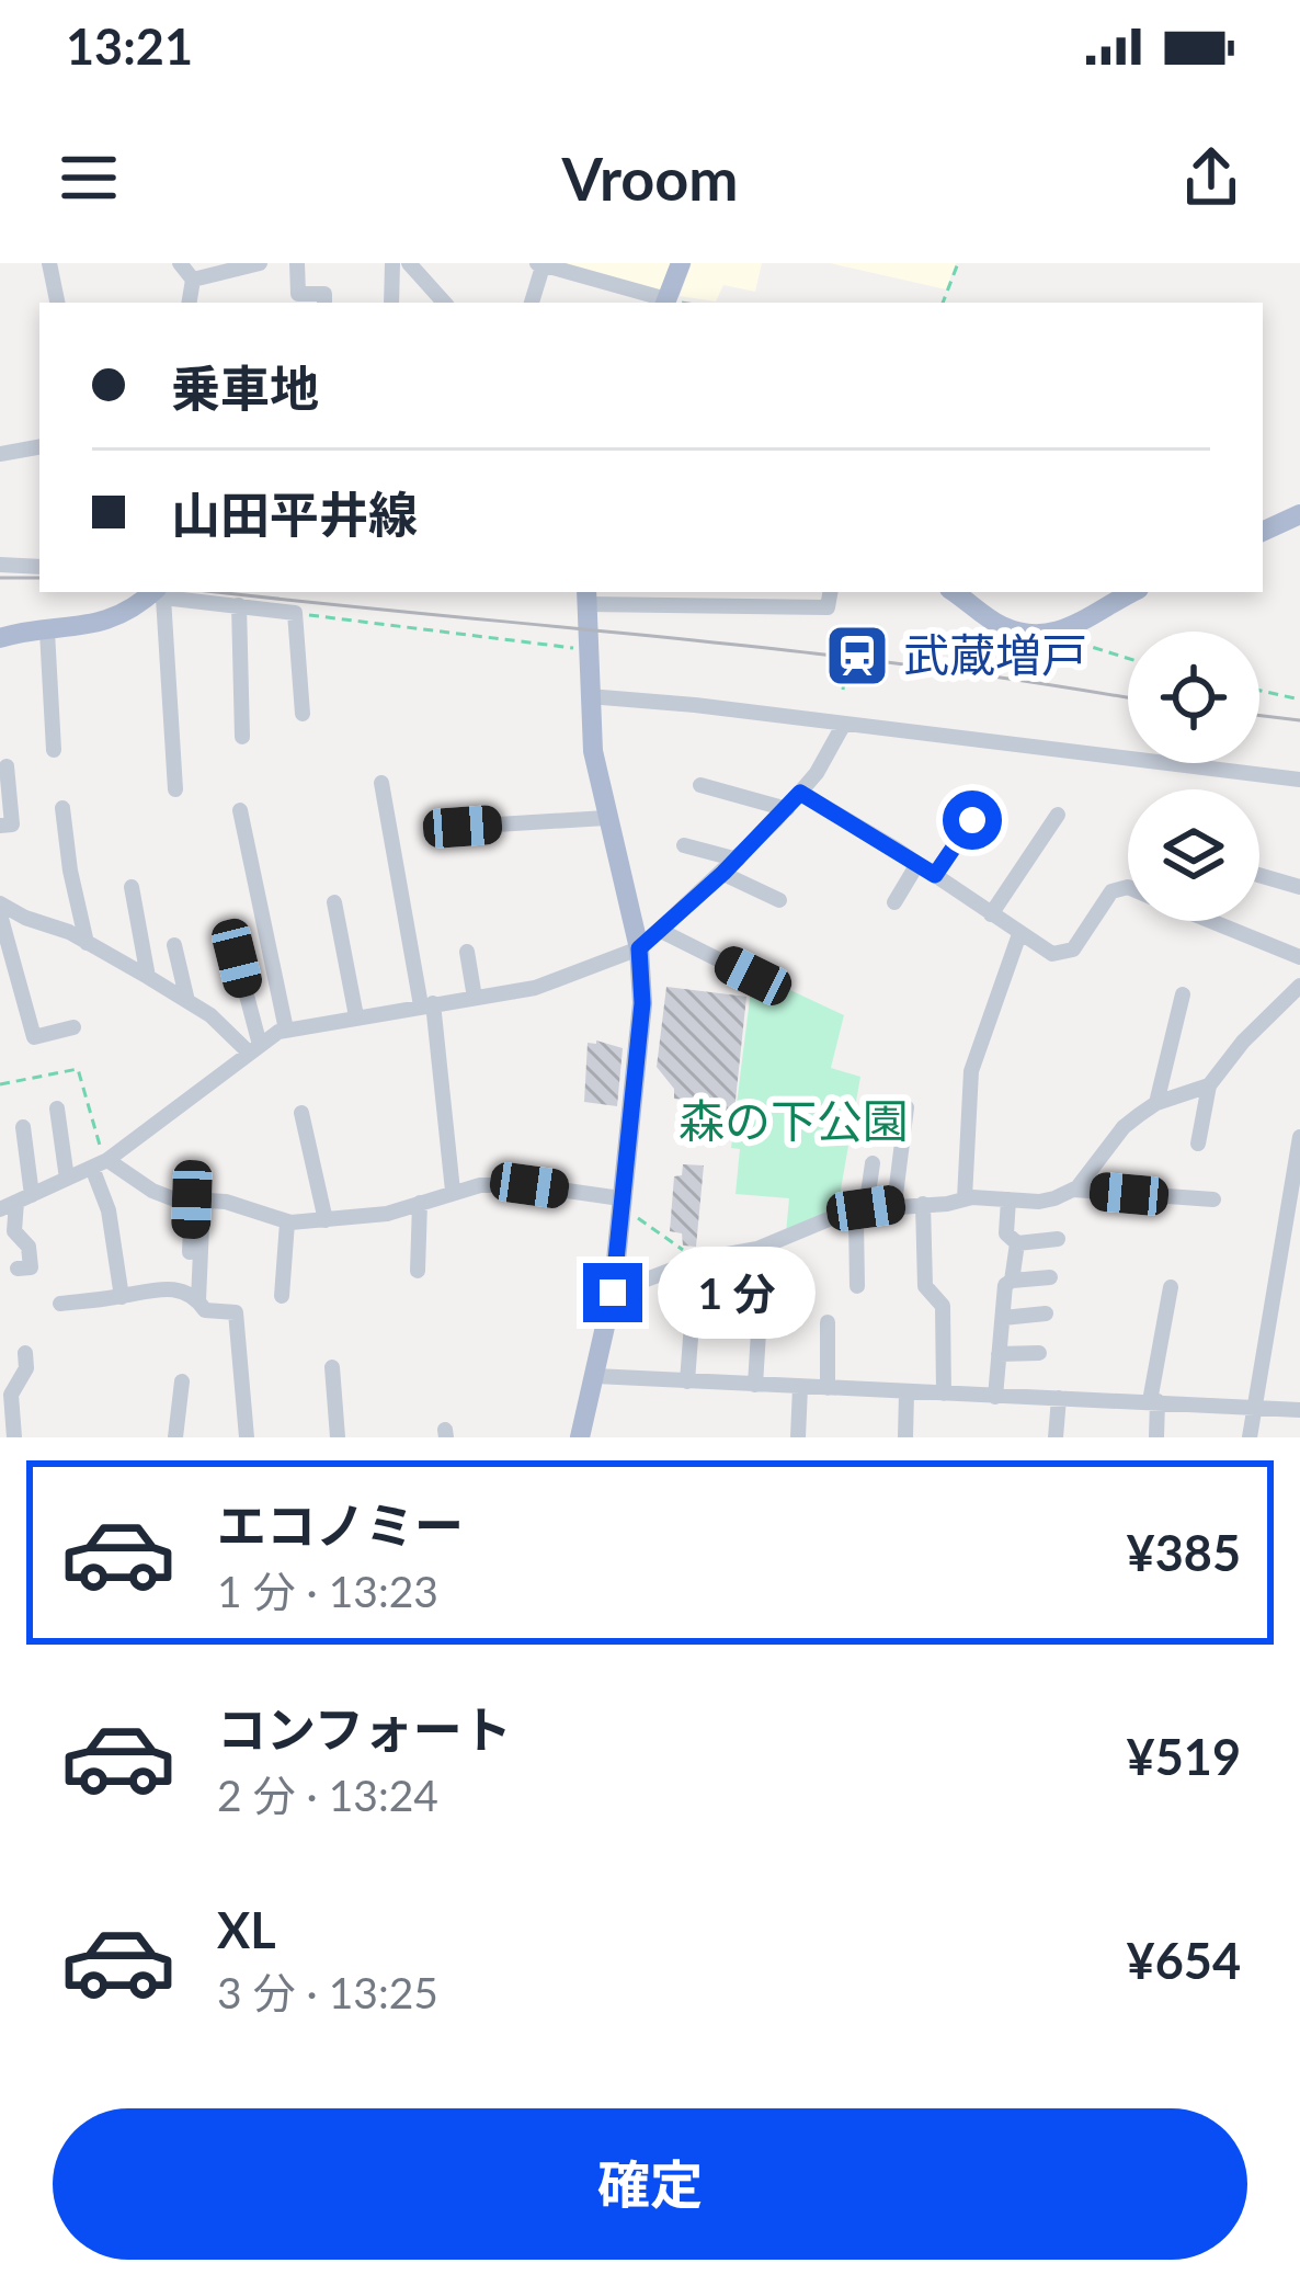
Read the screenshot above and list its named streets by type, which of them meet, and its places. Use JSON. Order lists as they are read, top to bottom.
{
  "parks": ["森の下公園"],
  "places": {
    "station": ["武蔵増戸"]
  },
  "page": {
    "status": "13:21",
    "header": "Vroom",
    "banner": ["乗車地", "山田平井線"],
    "bubble": "1 分",
    "list": [
      {
        "name": "エコノミー",
        "note": "1 分 · 13:23",
        "value": "¥385"
      },
      {
        "name": "コンフォート",
        "note": "2 分 · 13:24",
        "value": "¥519"
      },
      {
        "name": "XL",
        "note": "3 分 · 13:25",
        "value": "¥654"
      }
    ],
    "buttons": "確定"
  }
}
